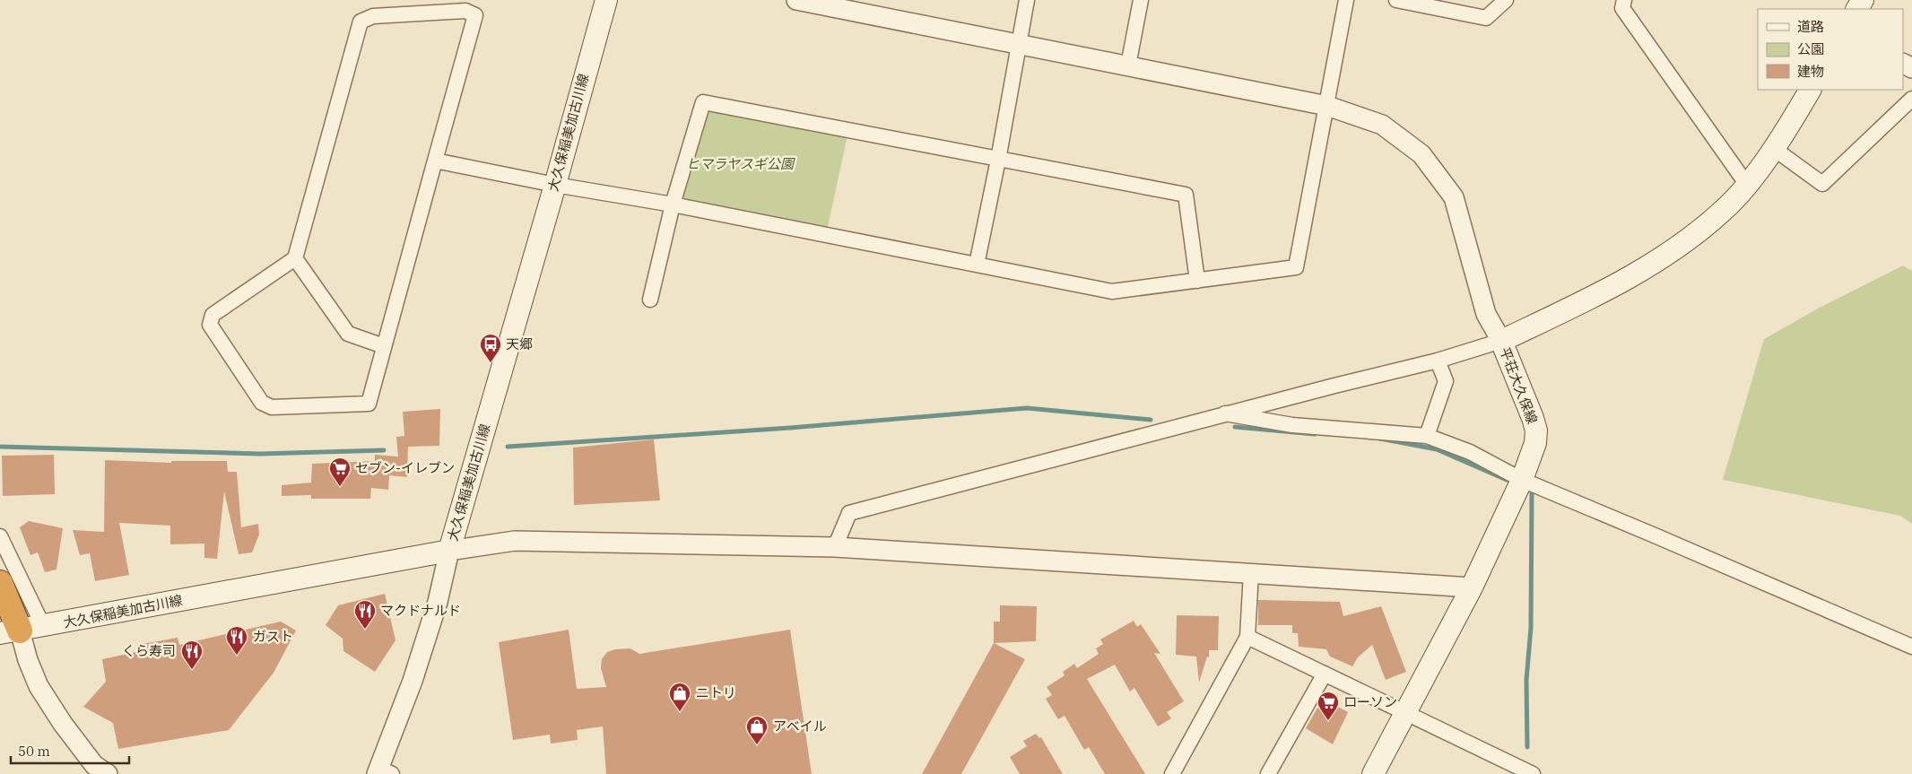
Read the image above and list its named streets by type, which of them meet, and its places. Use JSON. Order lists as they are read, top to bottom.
{
  "streets": {
    "main road": ["大久保稲美加古川線", "平荘大久保線"]
  },
  "parks": ["ヒマラヤスギ公園"],
  "places": {
    "bus stop": ["天郷"],
    "supermarket": ["セブン-イレブン", "ローソン"],
    "restaurant": ["マクドナルド", "ガスト", "くら寿司"],
    "shop": ["ニトリ", "アベイル"]
  },
  "legend": ["道路", "公園", "建物"],
  "scale_bar": "50 m"
}
